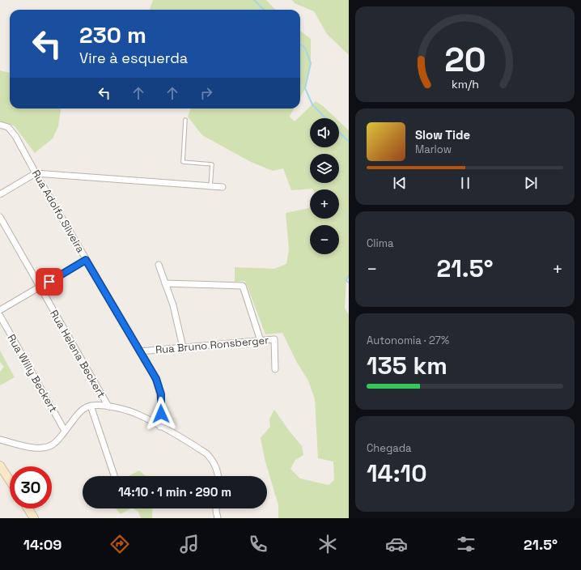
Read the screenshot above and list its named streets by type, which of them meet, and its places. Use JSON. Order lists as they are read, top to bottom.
{
  "streets": {
    "street": [
      "Rua Adolfo Silveira",
      "Rua Bruno Ronsberger",
      "Rua Helena Beckert",
      "Rua Willy Beckert"
    ]
  },
  "crossings": [
    ["Rua Adolfo Silveira", "Rua Bruno Ronsberger"]
  ],
  "page": {
    "turn": ["230 m", "Vire à esquerda"],
    "map_buttons": ["+", "−"],
    "song": ["Slow Tide", "Marlow"],
    "tile": [
      "Clima",
      ["Autonomia · 27%", "135 km"],
      ["Chegada", "14:10"]
    ],
    "heat": ["−", "21.5°", "+"],
    "limit": "30",
    "trip": "14:10 · 1 min · 290 m",
    "tabs": ["14:09", "21.5°"],
    "gauge": ["20", "km/h"]
  }
}
